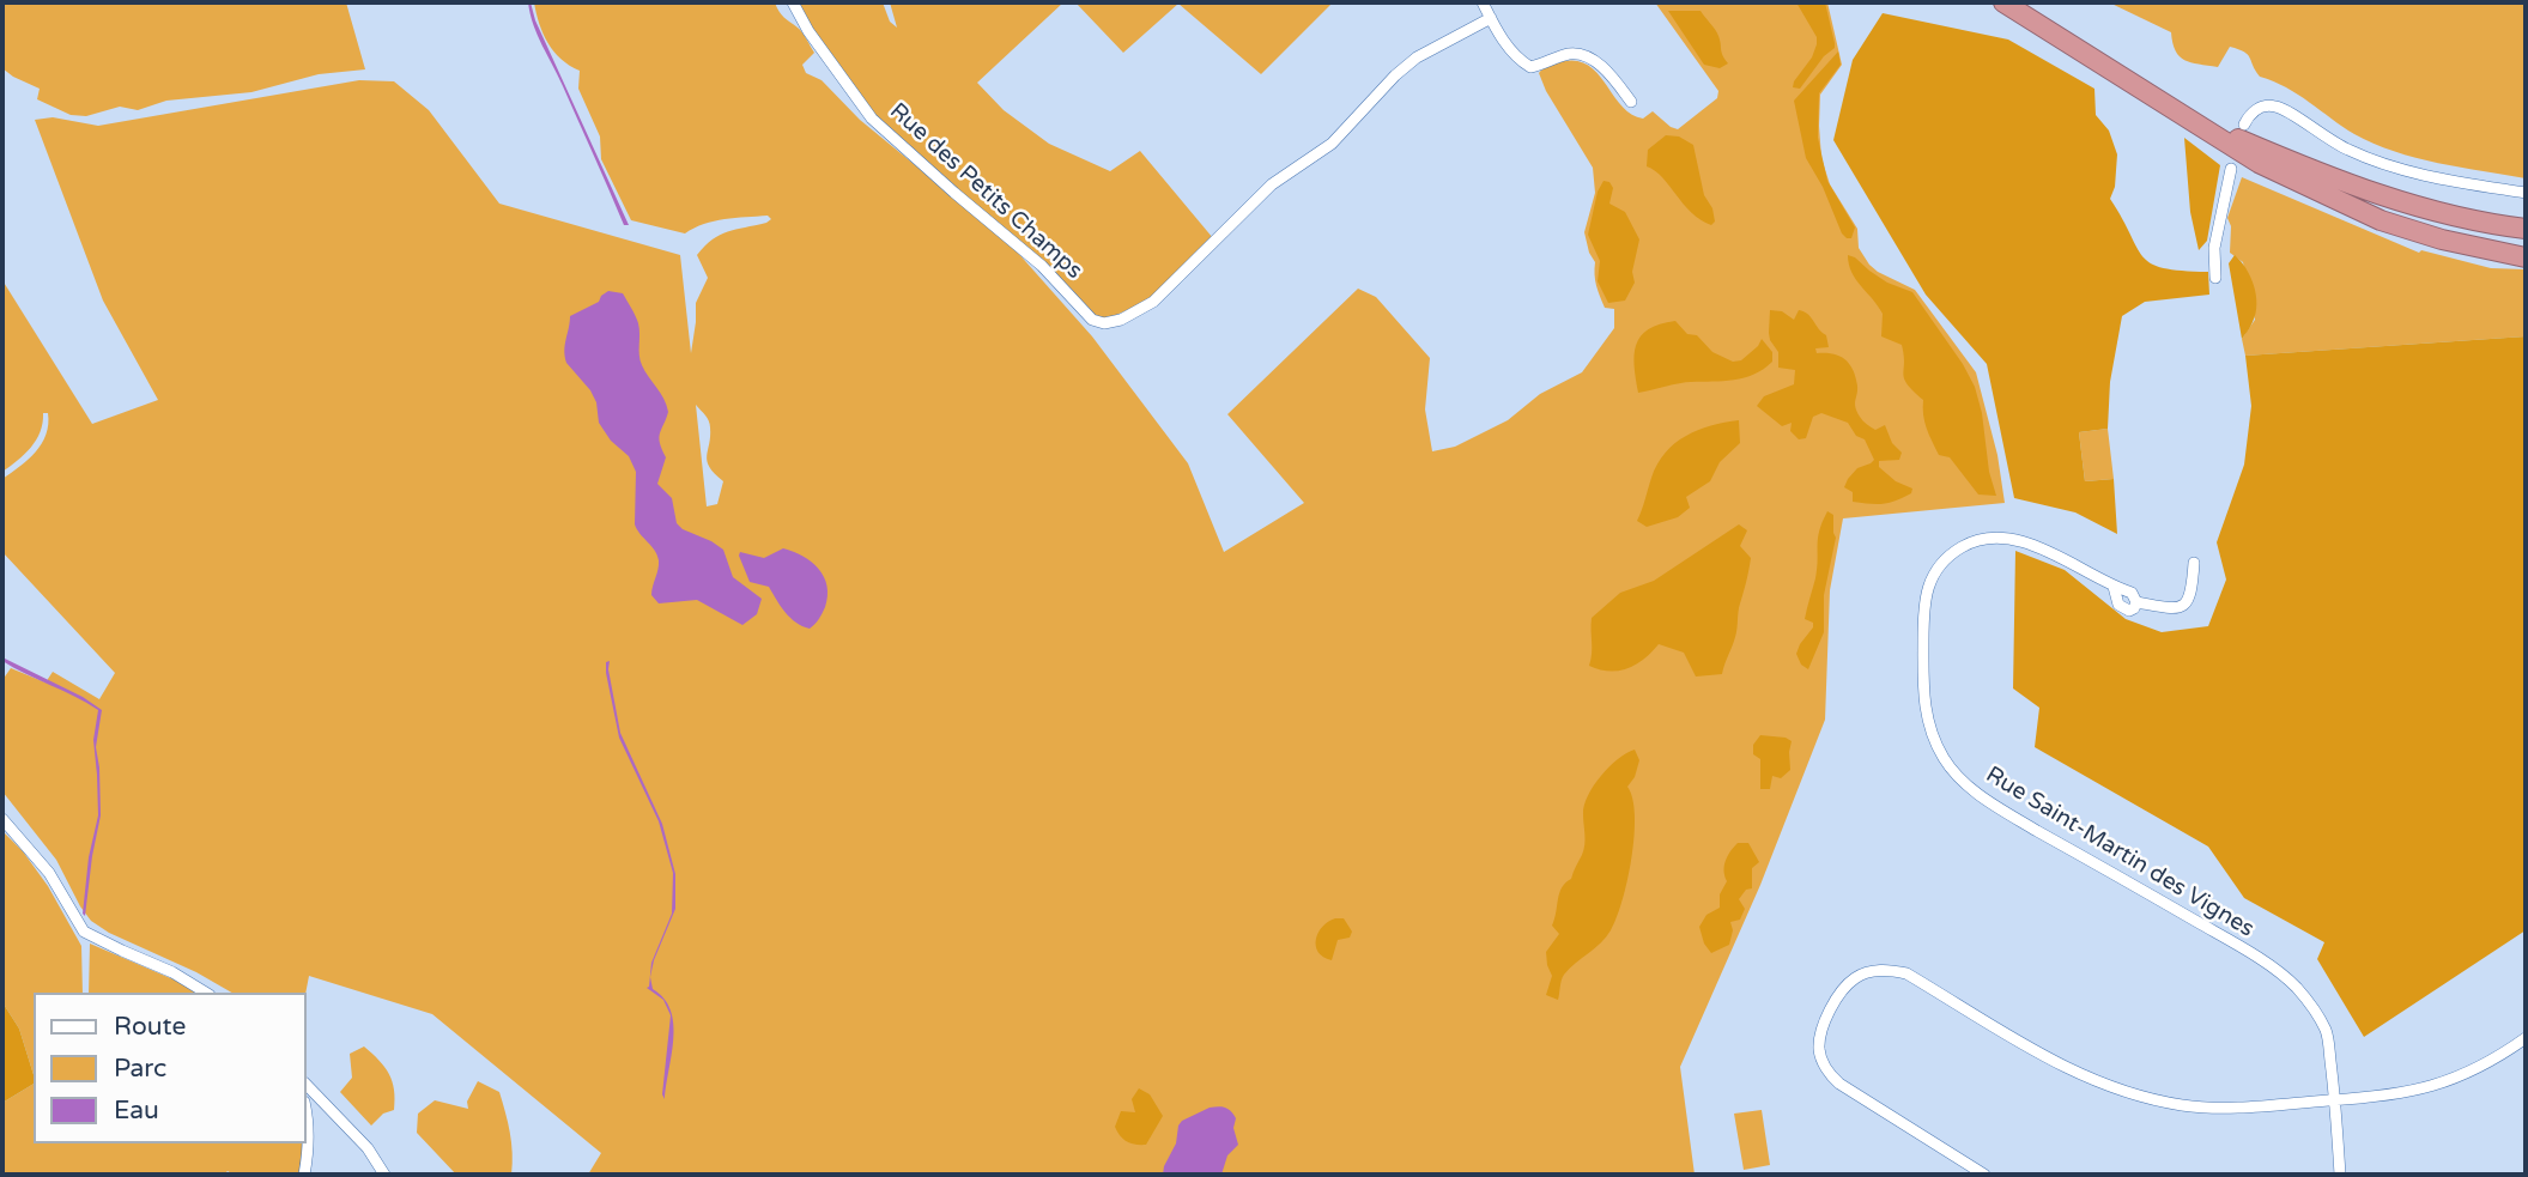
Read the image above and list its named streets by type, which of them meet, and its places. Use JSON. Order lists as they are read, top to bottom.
{
  "streets": {
    "street": ["Rue des Petits Champs", "Rue Saint-Martin des Vignes"]
  },
  "legend": ["Route", "Parc", "Eau"]
}
